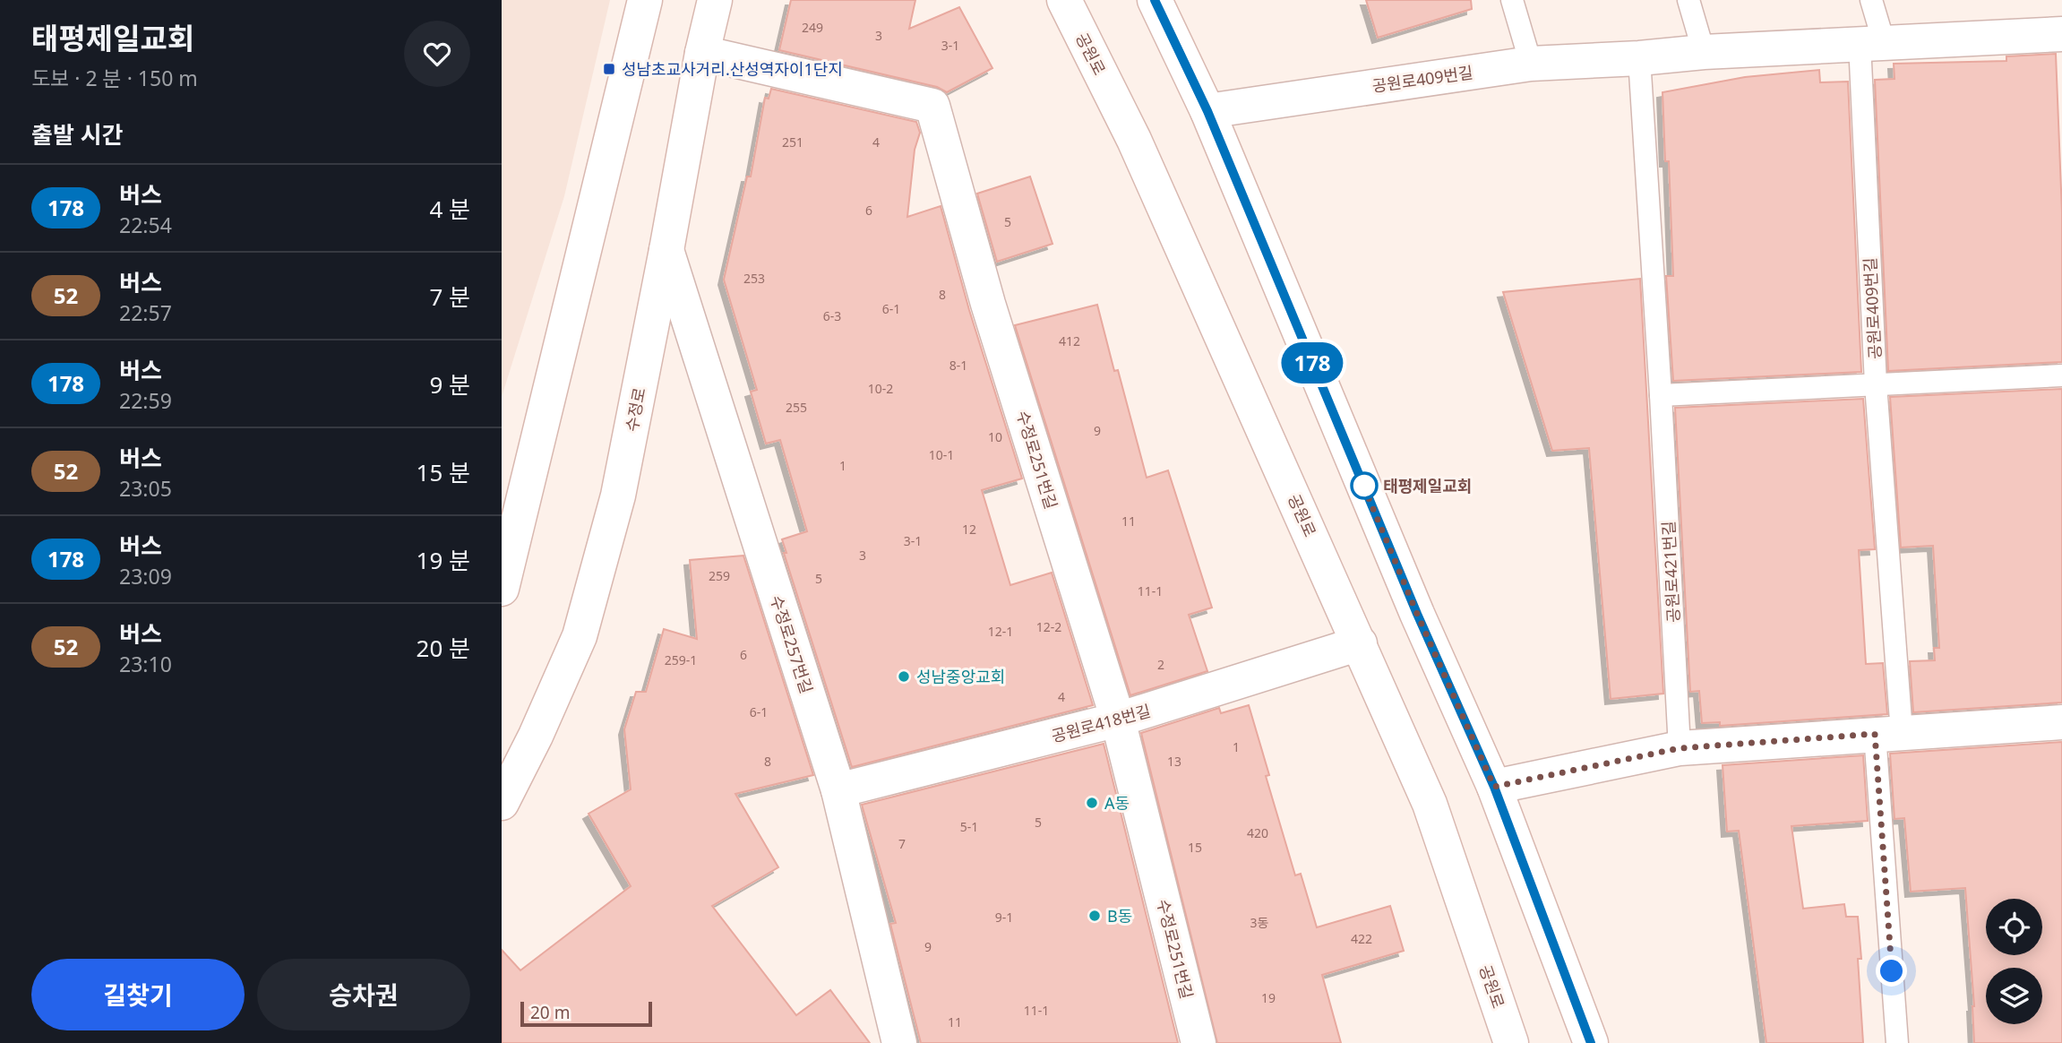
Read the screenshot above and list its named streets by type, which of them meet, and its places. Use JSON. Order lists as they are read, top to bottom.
{
  "streets": {
    "street": [
      "공원로",
      "공원로409번길",
      "수정로",
      "수정로251번길",
      "수정로257번길",
      "공원로418번길"
    ],
    "lane": ["공원로421번길"]
  },
  "crossings": [
    ["공원로", "공원로418번길"],
    ["수정로", "수정로251번길"],
    ["수정로", "수정로257번길"],
    ["수정로251번길", "공원로418번길"],
    ["수정로257번길", "공원로418번길"]
  ],
  "places": {
    "transit": ["성남초교사거리.산성역자이1단지"],
    "other": [
      "태평제일교회",
      "성남중앙교회",
      "A동",
      "B동"
    ]
  },
  "lines": ["bus line 178"],
  "house_numbers": [
    "249",
    "3",
    "3-1",
    "251",
    "4",
    "6",
    "5",
    "253",
    "8",
    "6-1",
    "6-3",
    "412",
    "8-1",
    "10-2",
    "255",
    "9",
    "10",
    "10-1",
    "1",
    "11",
    "12",
    "3-1",
    "3",
    "259",
    "5",
    "11-1",
    "12-2",
    "12-1",
    "6",
    "259-1",
    "2",
    "4",
    "6-1",
    "1",
    "8",
    "13",
    "5",
    "5-1",
    "420",
    "7",
    "15",
    "9-1",
    "3동",
    "422",
    "9",
    "19",
    "11-1",
    "11"
  ],
  "scale_bar": "20 m",
  "page": {
    "heading": [
      ["태평제일교회", "도보 · 2 분 · 150 m"],
      "출발 시간"
    ],
    "on_map": "178",
    "list": [
      {
        "mark": "178",
        "name": "버스",
        "note": "22:54",
        "value": "4 분"
      },
      {
        "mark": "52",
        "name": "버스",
        "note": "22:57",
        "value": "7 분"
      },
      {
        "mark": "178",
        "name": "버스",
        "note": "22:59",
        "value": "9 분"
      },
      {
        "mark": "52",
        "name": "버스",
        "note": "23:05",
        "value": "15 분"
      },
      {
        "mark": "178",
        "name": "버스",
        "note": "23:09",
        "value": "19 분"
      },
      {
        "mark": "52",
        "name": "버스",
        "note": "23:10",
        "value": "20 분"
      }
    ],
    "buttons": ["길찾기", "승차권"],
    "scale": "20 m"
  }
}
